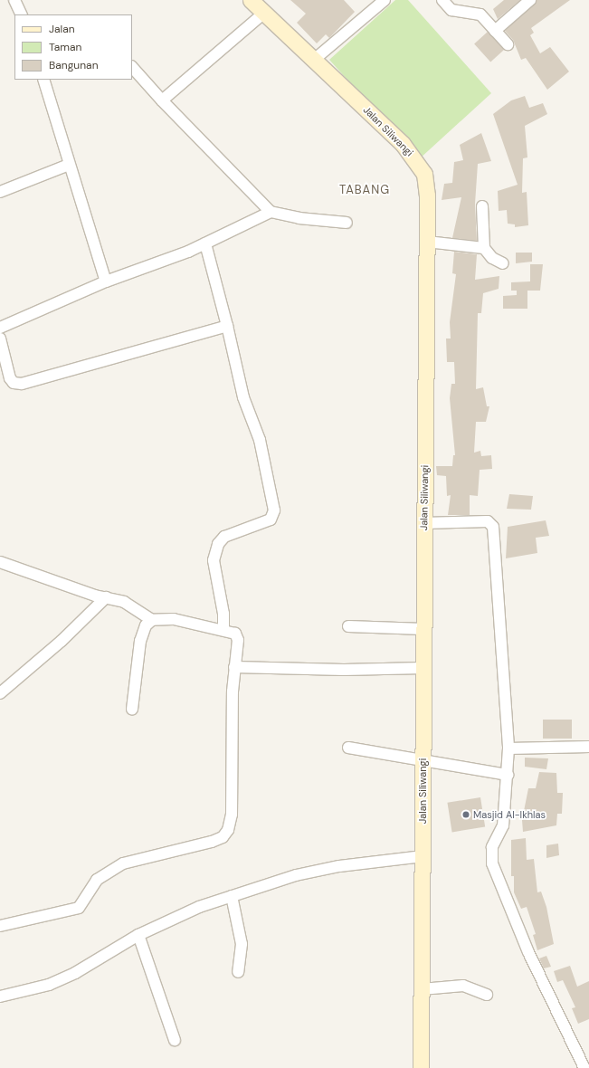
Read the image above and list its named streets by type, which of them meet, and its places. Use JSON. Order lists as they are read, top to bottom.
{
  "streets": {
    "main road": ["Jalan Siliwangi"]
  },
  "districts": ["TABANG"],
  "places": ["Masjid Al-Ikhlas"],
  "legend": ["Jalan", "Taman", "Bangunan"]
}
